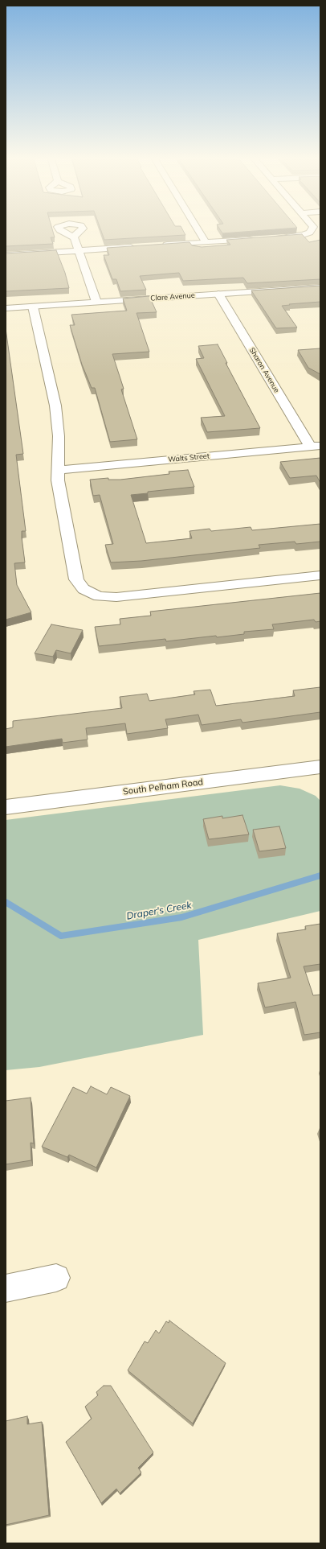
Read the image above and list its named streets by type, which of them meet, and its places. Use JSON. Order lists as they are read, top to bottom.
{
  "streets": {
    "street": [
      "Clare Avenue",
      "Sharon Avenue",
      "Walts Street",
      "South Pelham Road"
    ]
  },
  "crossings": [
    ["Clare Avenue", "Sharon Avenue"],
    ["Sharon Avenue", "Walts Street"]
  ],
  "water": ["Draper's Creek"]
}
